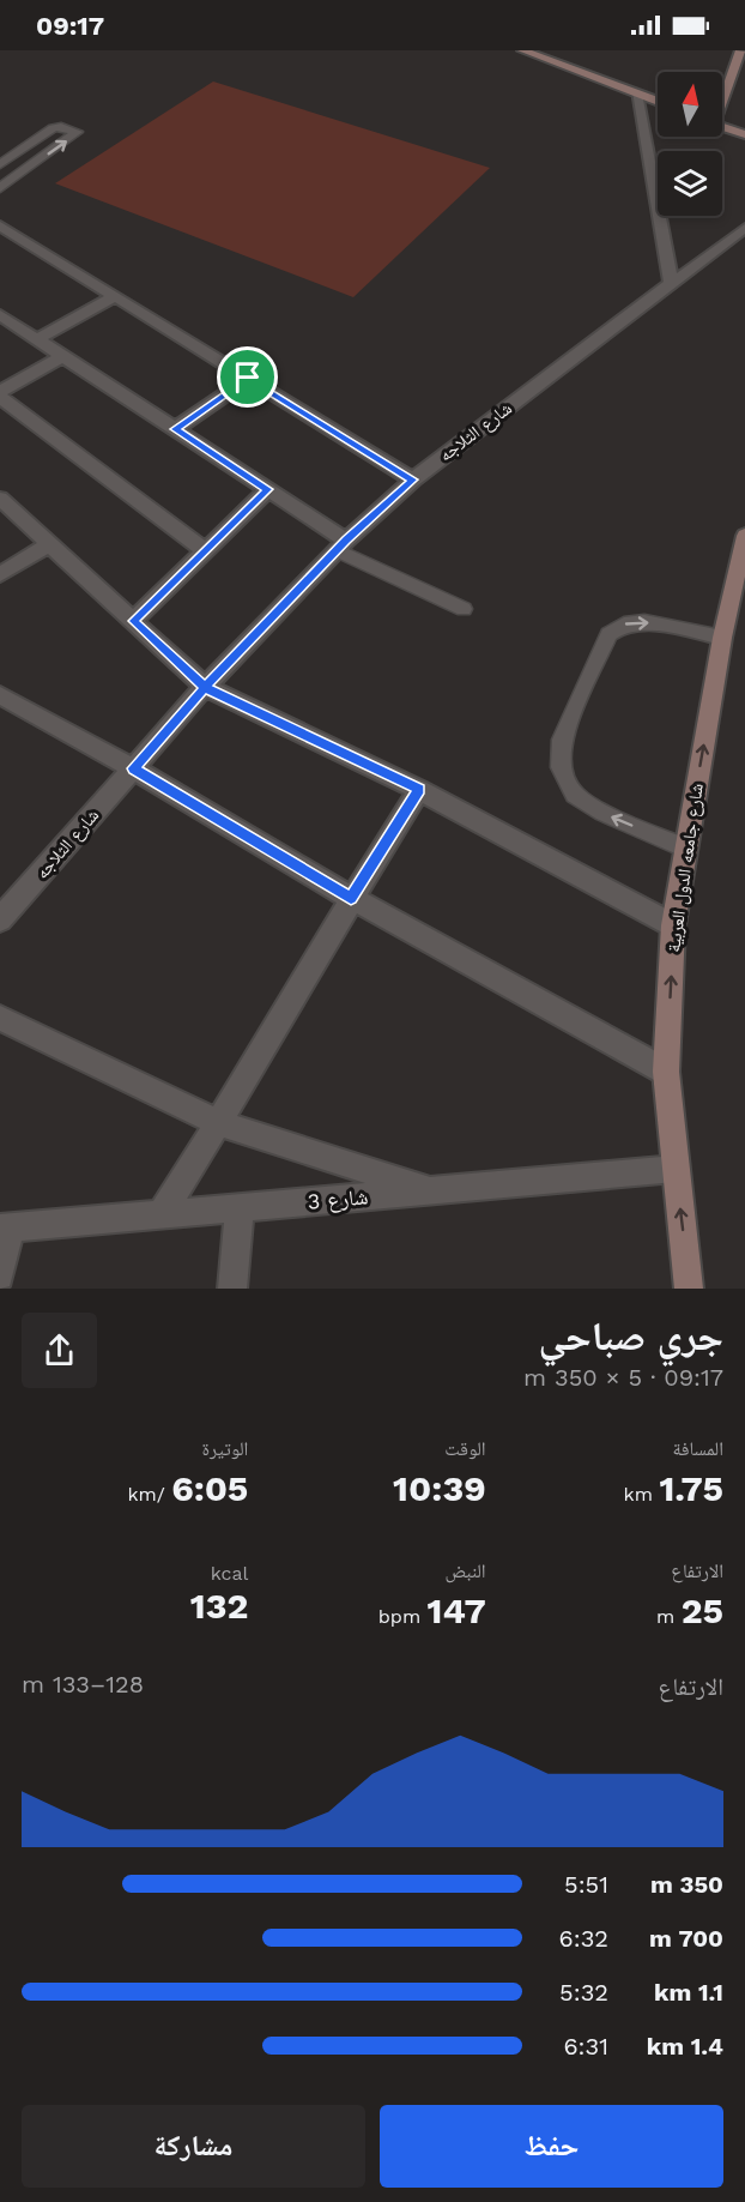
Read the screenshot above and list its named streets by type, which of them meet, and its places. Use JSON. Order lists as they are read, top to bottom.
{
  "streets": {
    "main road": ["شارع جامعه الدول العربية"],
    "street": ["شارع الثلاجه", "شارع 3"]
  },
  "crossings": [
    ["شارع جامعه الدول العربية", "شارع 3"]
  ],
  "one_way": ["شارع جامعه الدول العربية"],
  "north": "top",
  "page": {
    "status": "09:17",
    "heading": ["جري صباحي", "09:17 · 5 × 350 m"],
    "stats": [
      ["المسافة", "1.75 km"],
      ["الوقت", "10:39"],
      ["الوتيرة", "6:05 /km"],
      ["الارتفاع", "25 m"],
      ["النبض", "147 bpm"],
      ["kcal", "132"]
    ],
    "chart": ["الارتفاع", "128–133 m"],
    "list": [
      {
        "name": "350 m",
        "note": "5:51"
      },
      {
        "name": "700 m",
        "note": "6:32"
      },
      {
        "name": "1.1 km",
        "note": "5:32"
      },
      {
        "name": "1.4 km",
        "note": "6:31"
      }
    ],
    "buttons": ["حفظ", "مشاركة"]
  }
}
